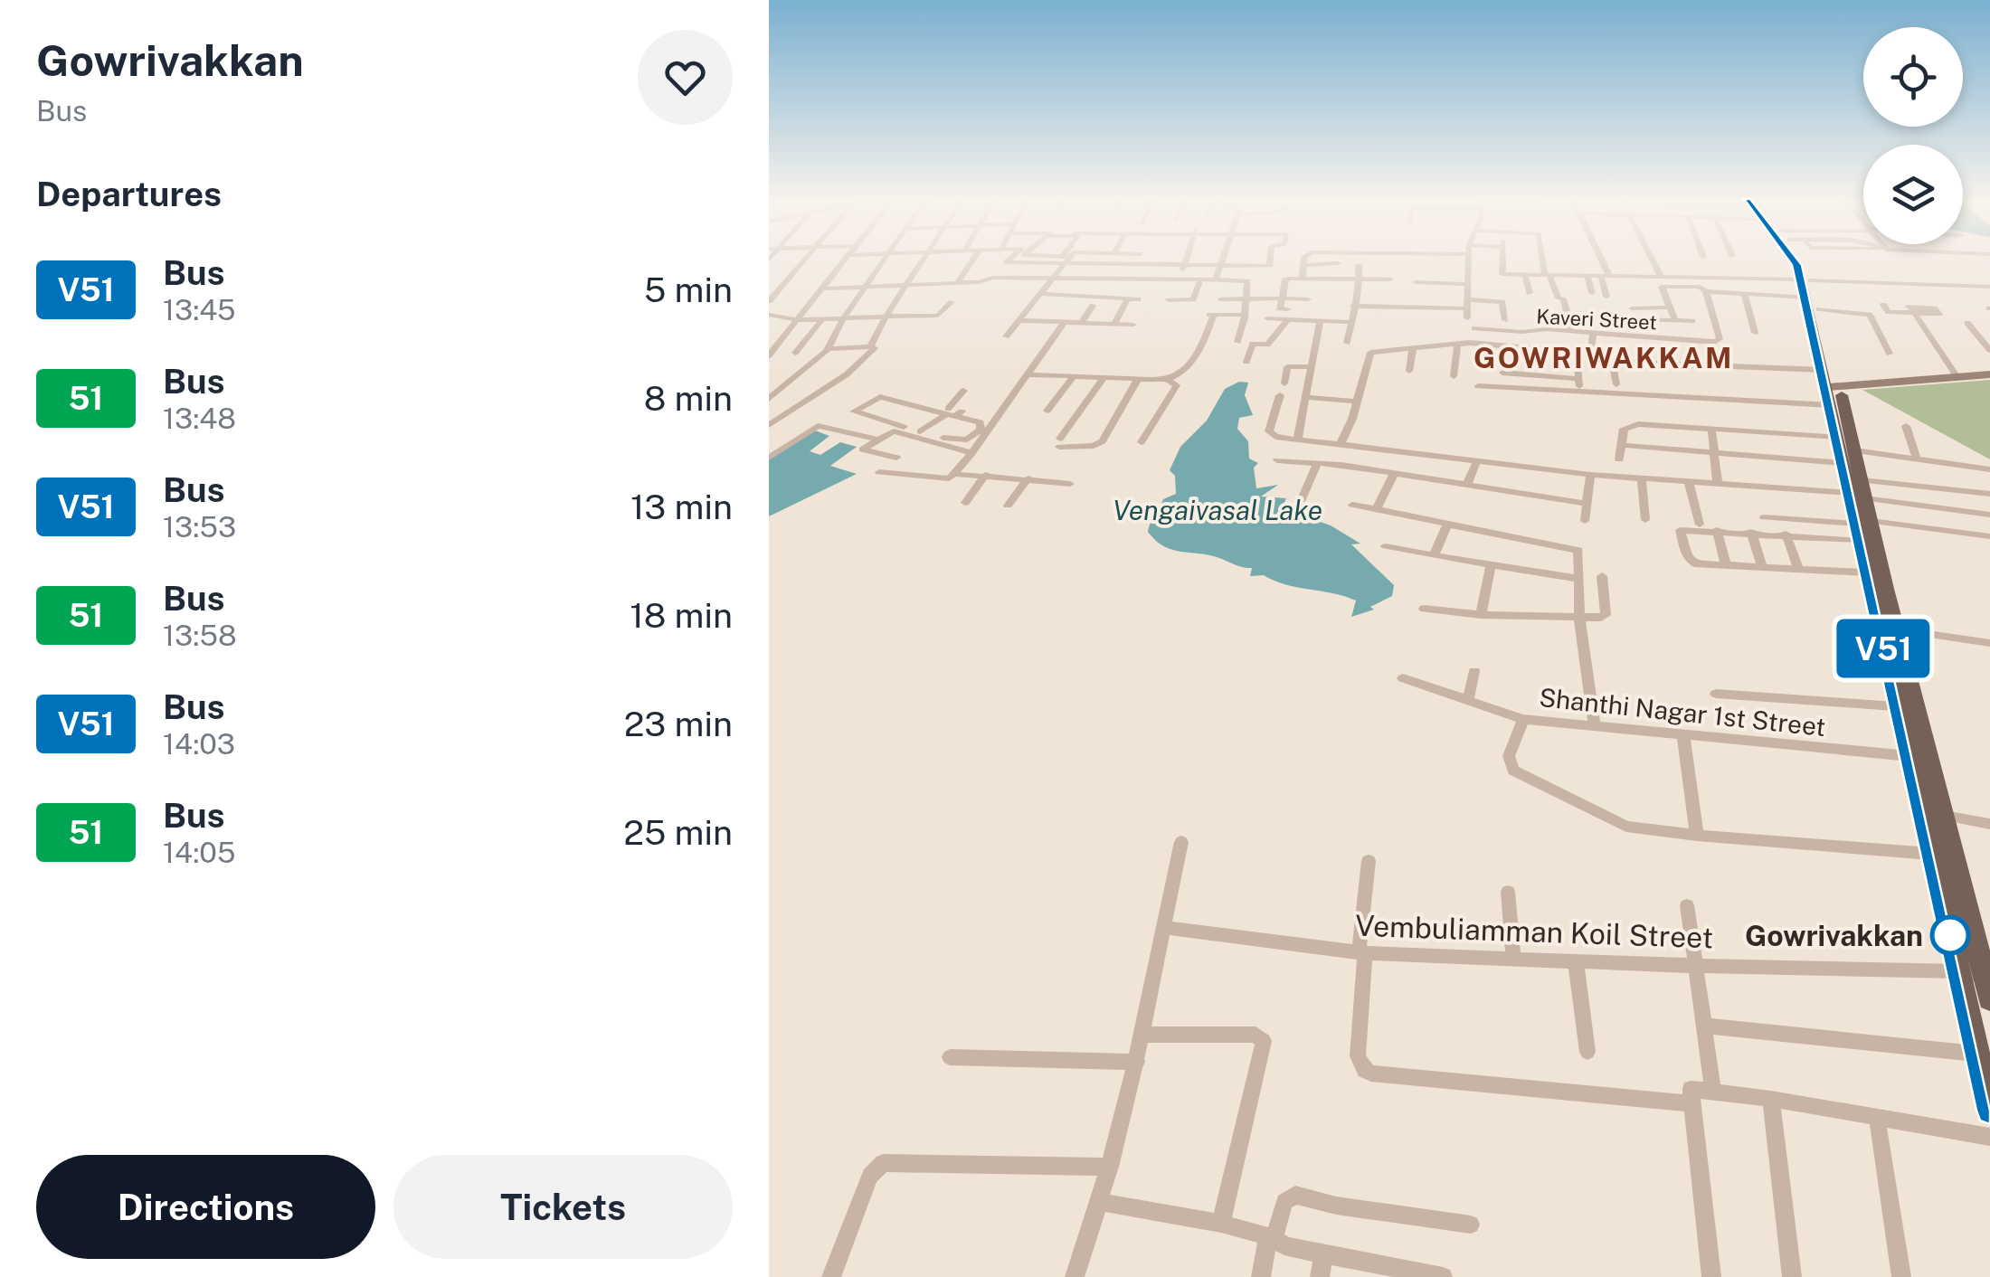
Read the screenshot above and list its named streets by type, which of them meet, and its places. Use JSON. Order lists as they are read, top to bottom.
{
  "streets": {
    "street": ["Kaveri Street", "Shanthi Nagar 1st Street", "Vembuliamman Koil Street"]
  },
  "districts": ["GOWRIWAKKAM"],
  "water": ["Vengaivasal Lake"],
  "places": ["Gowrivakkan"],
  "lines": ["bus line V51"],
  "page": {
    "heading": [
      ["Gowrivakkan", "Bus"],
      "Departures"
    ],
    "on_map": "V51",
    "list": [
      {
        "mark": "V51",
        "name": "Bus",
        "note": "13:45",
        "value": "5 min"
      },
      {
        "mark": "51",
        "name": "Bus",
        "note": "13:48",
        "value": "8 min"
      },
      {
        "mark": "V51",
        "name": "Bus",
        "note": "13:53",
        "value": "13 min"
      },
      {
        "mark": "51",
        "name": "Bus",
        "note": "13:58",
        "value": "18 min"
      },
      {
        "mark": "V51",
        "name": "Bus",
        "note": "14:03",
        "value": "23 min"
      },
      {
        "mark": "51",
        "name": "Bus",
        "note": "14:05",
        "value": "25 min"
      }
    ],
    "buttons": ["Directions", "Tickets"]
  }
}
